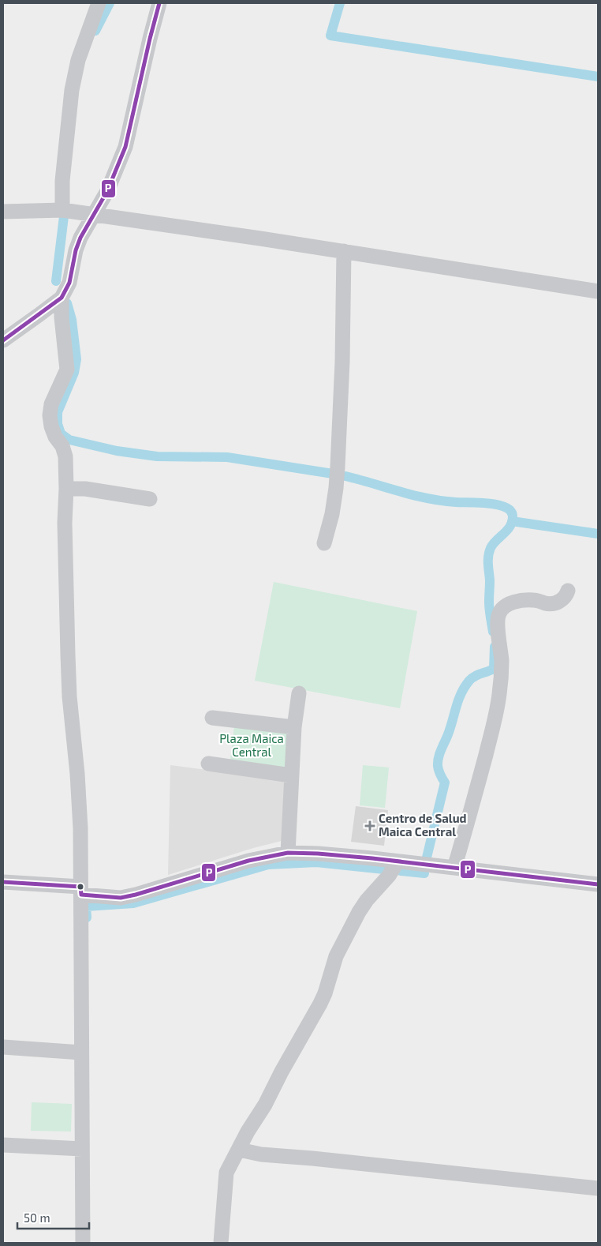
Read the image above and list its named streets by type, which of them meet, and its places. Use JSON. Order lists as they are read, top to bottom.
{
  "parks": ["Plaza Maica Central"],
  "places": {
    "health": ["Centro de Salud Maica Central"]
  },
  "lines": ["transit line P"],
  "scale_bar": "50 m"
}
